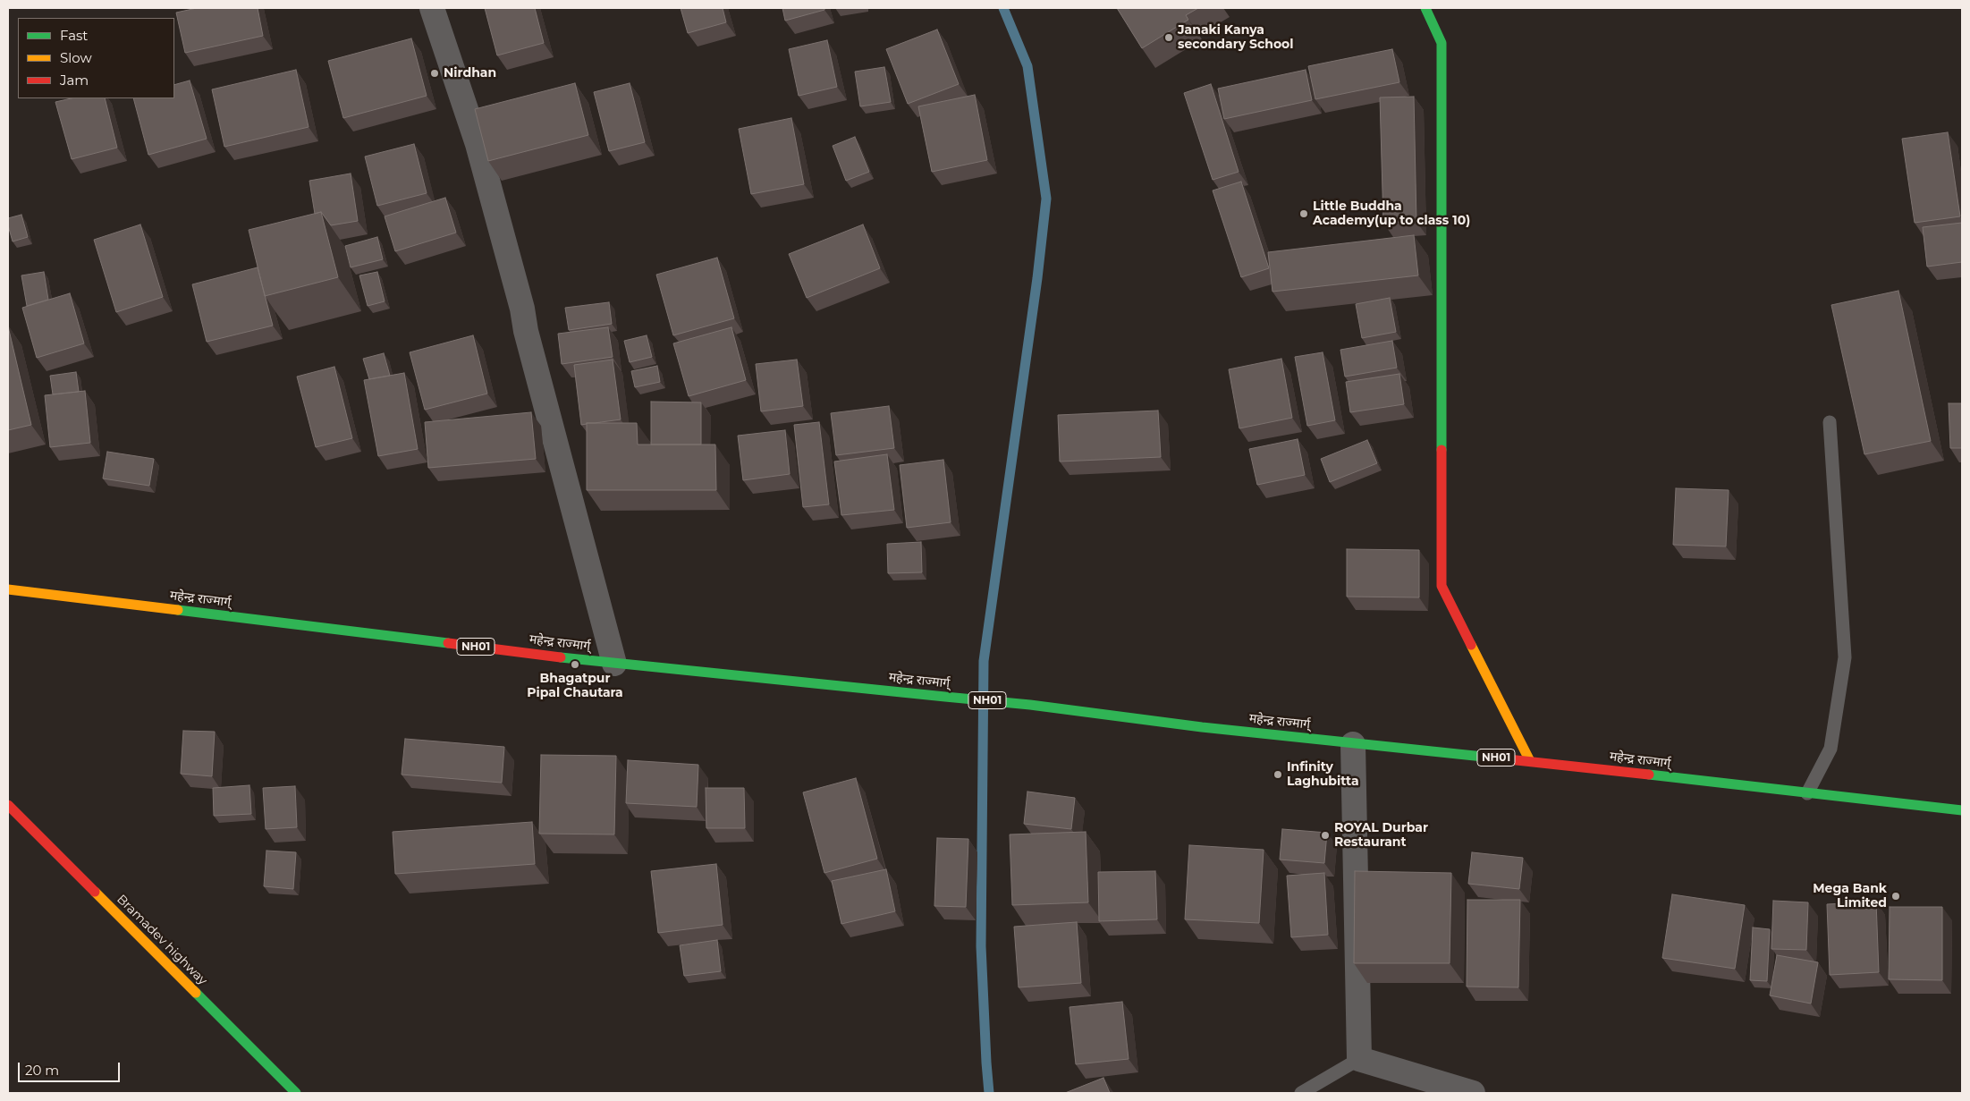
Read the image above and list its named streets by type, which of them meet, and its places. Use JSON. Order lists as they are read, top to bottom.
{
  "streets": {
    "main road": ["महेन्द्र राज्मार्ग्", "NH01", "Bramadev highway"]
  },
  "places": [
    "Janaki Kanya secondary School",
    "Nirdhan",
    "Little Buddha Academy(up to class 10)",
    "Bhagatpur Pipal Chautara",
    "Infinity Laghubitta",
    "ROYAL Durbar Restaurant",
    "Mega Bank Limited"
  ],
  "legend": ["Fast", "Slow", "Jam"],
  "scale_bar": "20 m"
}
